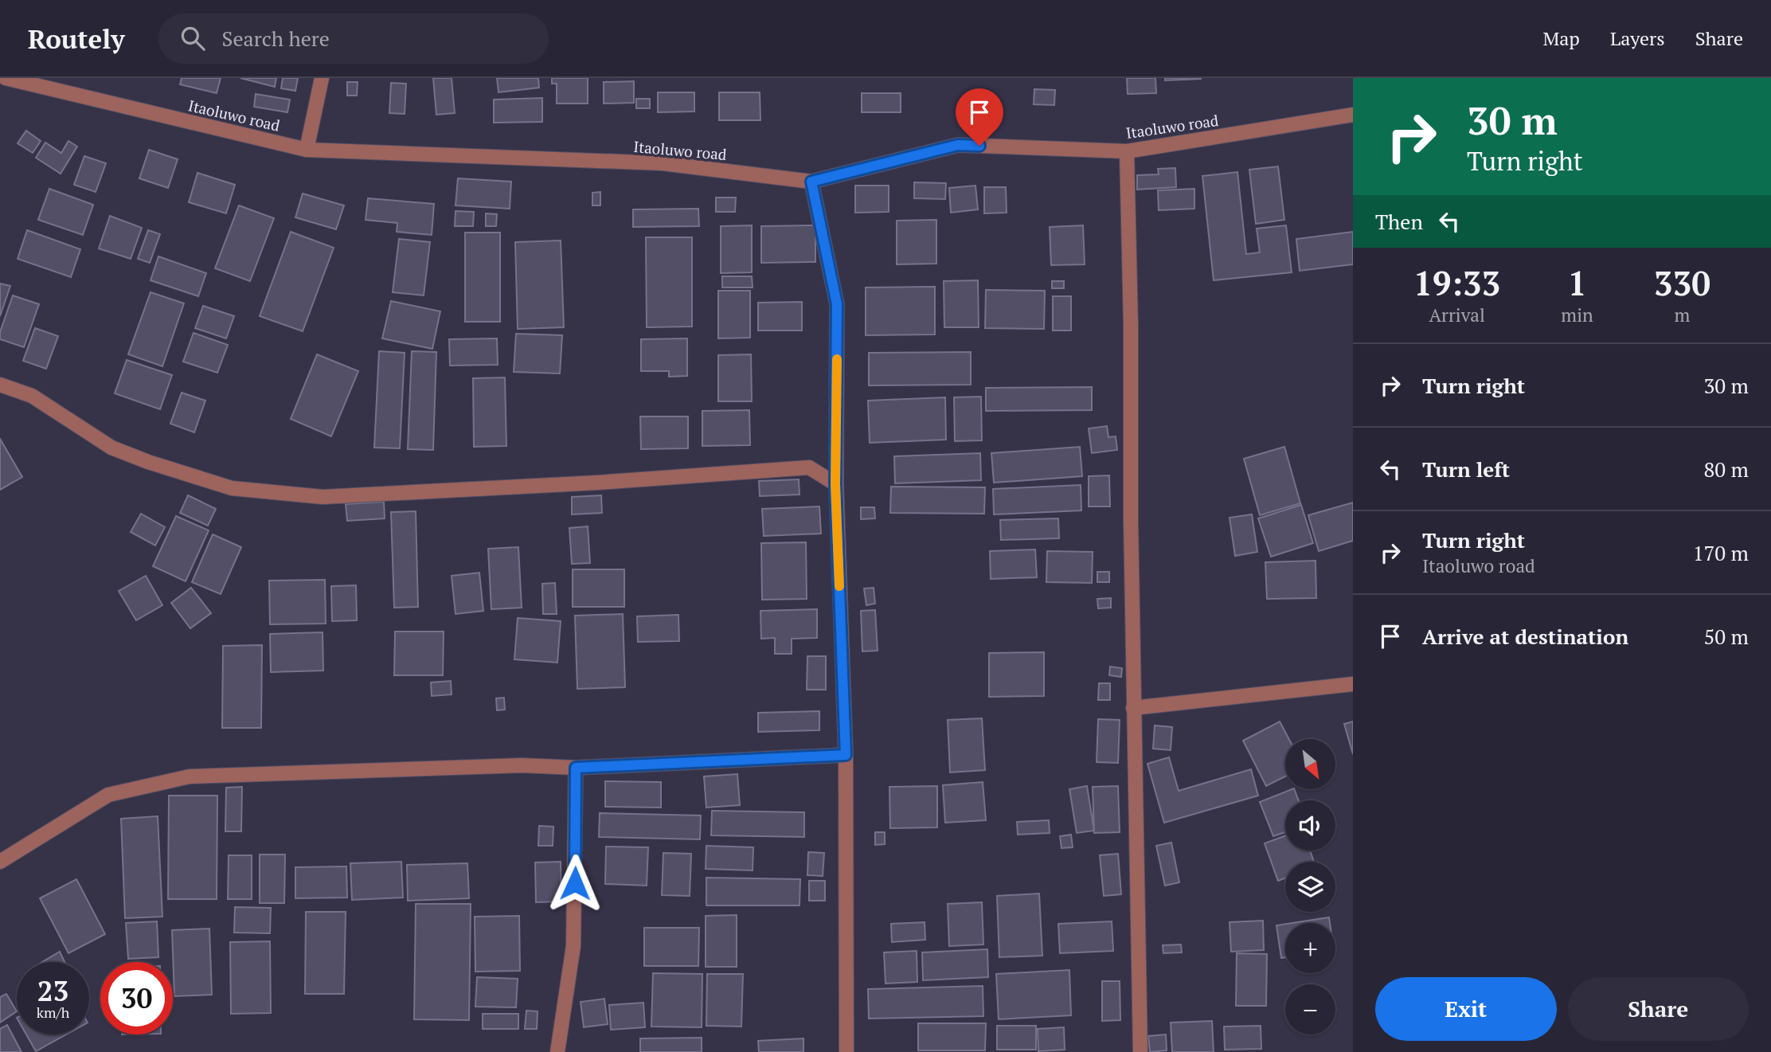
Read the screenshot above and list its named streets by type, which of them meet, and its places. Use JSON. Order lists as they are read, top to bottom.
{
  "streets": {
    "street": ["Itaoluwo road"]
  },
  "north": "bottom right",
  "page": {
    "header": "Routely",
    "search": "Search here",
    "nav": ["Map", "Layers", "Share"],
    "turn": ["30 m", "Turn right"],
    "then": "Then",
    "eta": [
      "19:33",
      "Arrival",
      "1",
      "min",
      "330",
      "m"
    ],
    "list": [
      {
        "name": "Turn right",
        "value": "30 m"
      },
      {
        "name": "Turn left",
        "value": "80 m"
      },
      {
        "name": "Turn right",
        "note": "Itaoluwo road",
        "value": "170 m"
      },
      {
        "name": "Arrive at destination",
        "value": "50 m"
      }
    ],
    "map_buttons": ["+", "−"],
    "speed": "23 km/h",
    "limit": "30",
    "buttons": ["Exit", "Share"]
  }
}
